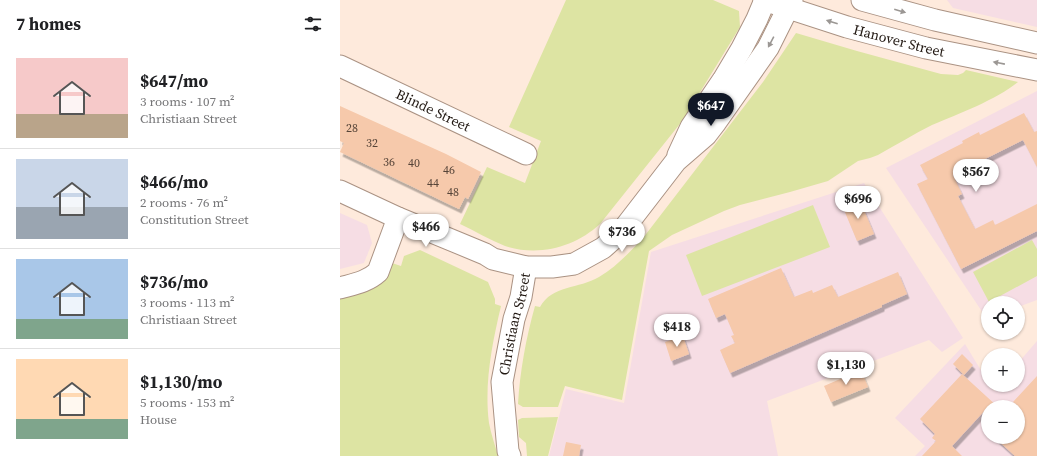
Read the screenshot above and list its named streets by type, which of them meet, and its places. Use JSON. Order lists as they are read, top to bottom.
{
  "streets": {
    "street": ["Hanover Street", "Blinde Street", "Christiaan Street"]
  },
  "crossings": [
    ["Hanover Street", "Christiaan Street"]
  ],
  "house_numbers": [
    "28",
    "32",
    "36",
    "40",
    "46",
    "44",
    "48"
  ],
  "page": {
    "heading": "7 homes",
    "list": [
      {
        "name": "$647/mo",
        "note": "3 rooms · 107 m² · Christiaan Street"
      },
      {
        "name": "$466/mo",
        "note": "2 rooms · 76 m² · Constitution Street"
      },
      {
        "name": "$736/mo",
        "note": "3 rooms · 113 m² · Christiaan Street"
      },
      {
        "name": "$1,130/mo",
        "note": "5 rooms · 153 m² · House"
      }
    ],
    "price": [
      "$647",
      "$567",
      "$696",
      "$466",
      "$736",
      "$418",
      "$1,130"
    ],
    "map_buttons": ["+", "−"]
  }
}
